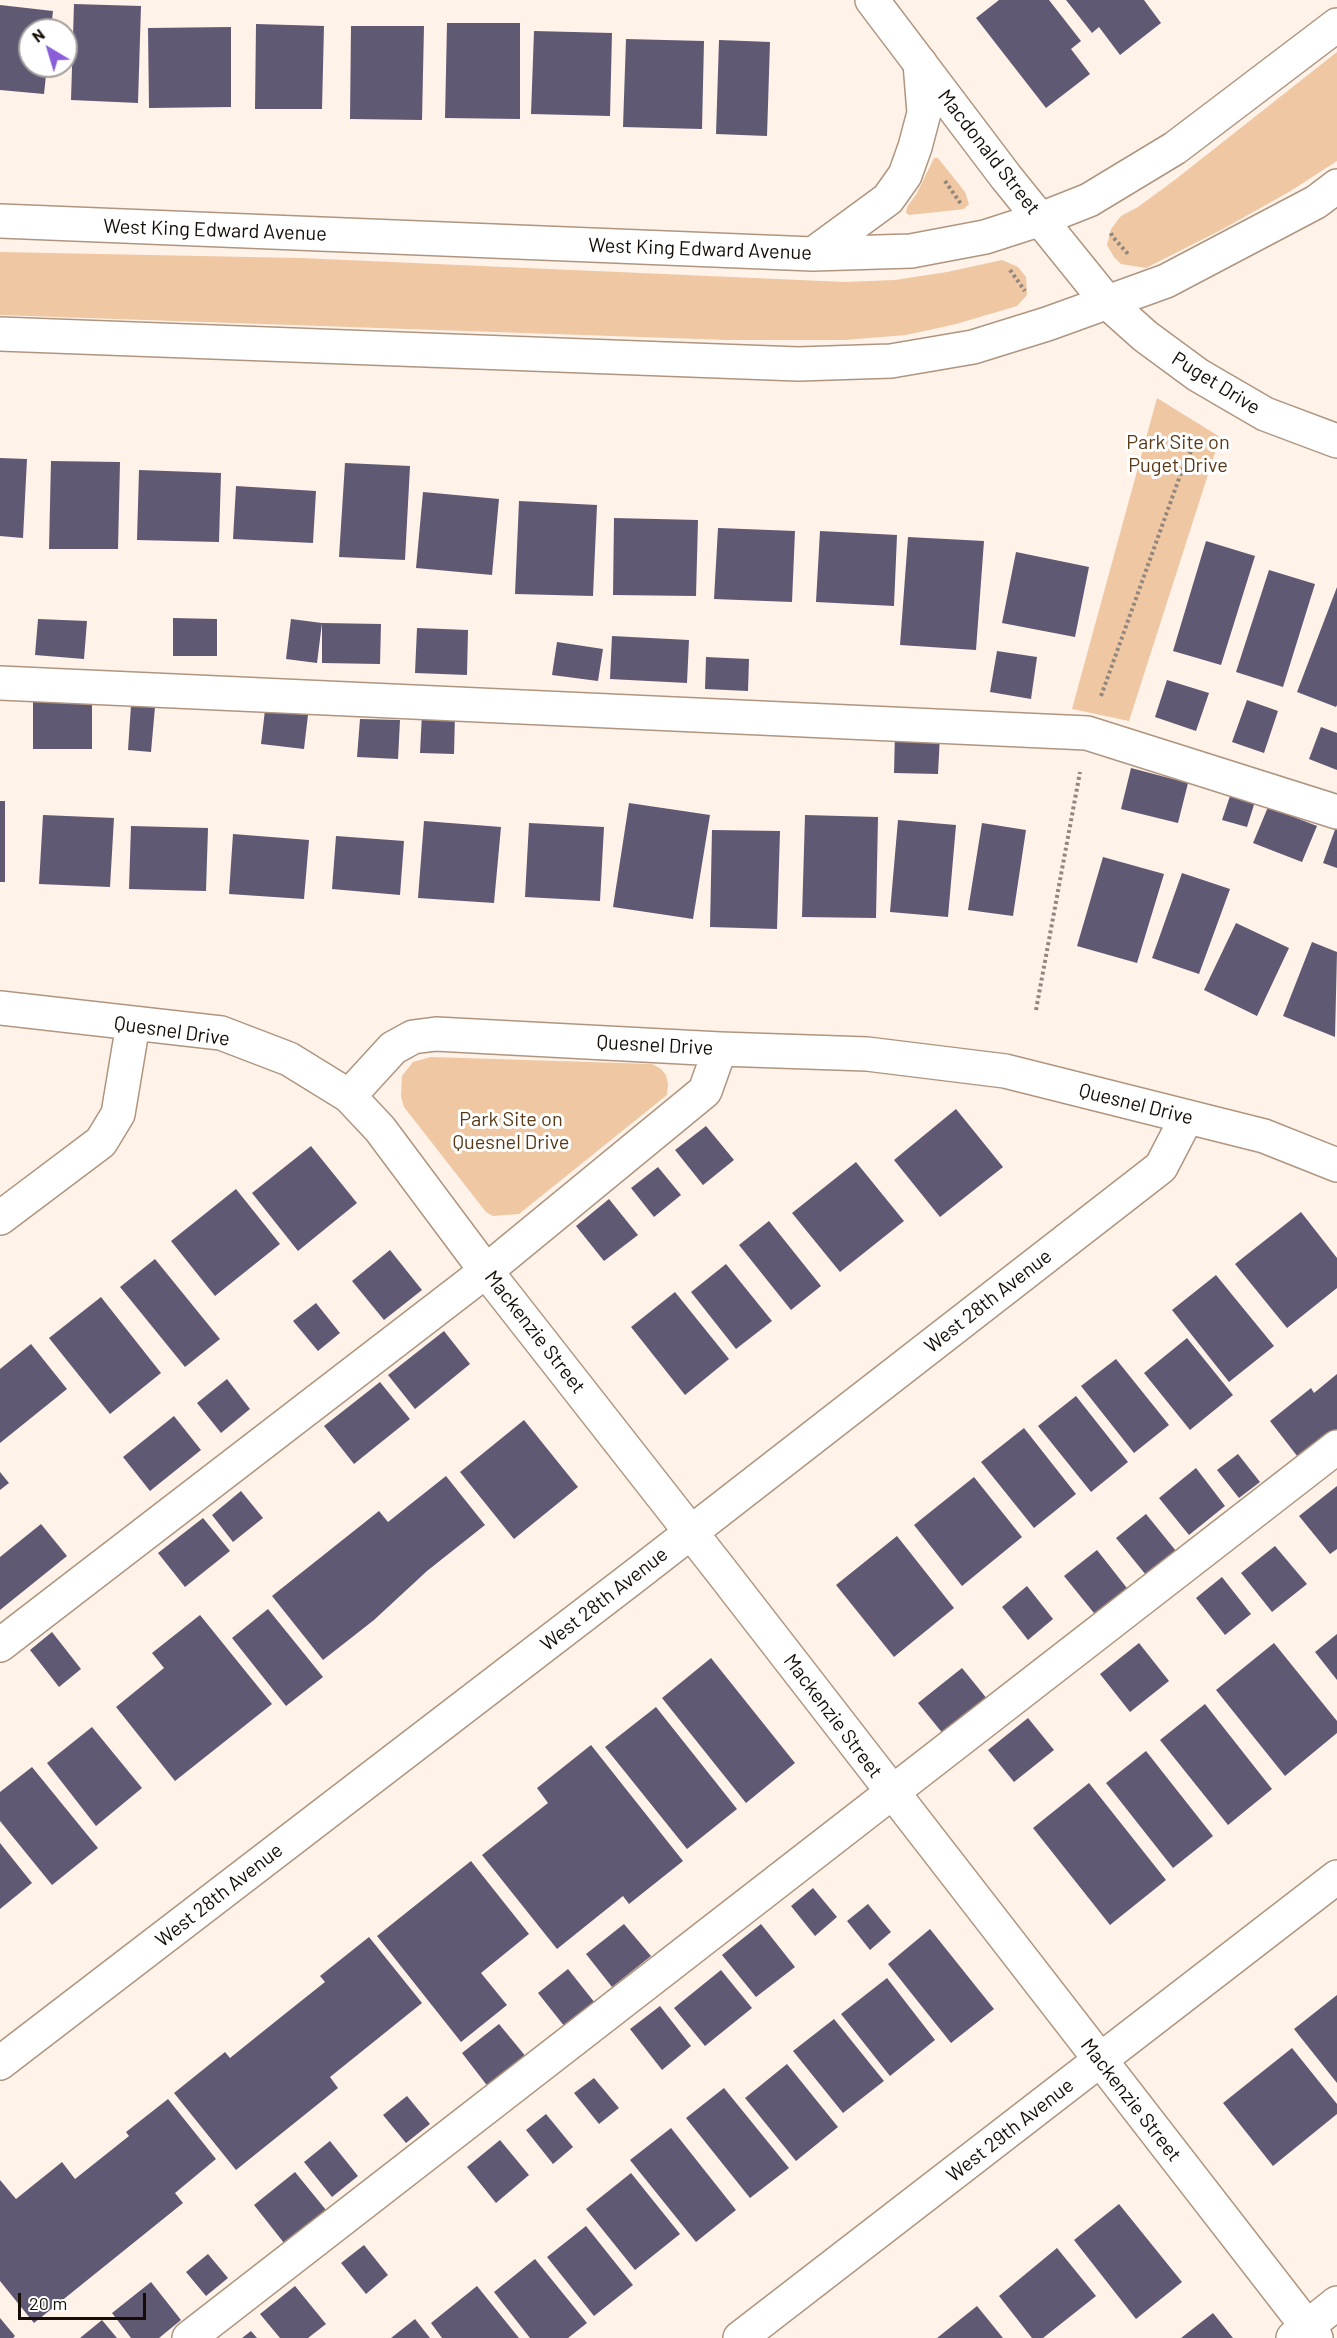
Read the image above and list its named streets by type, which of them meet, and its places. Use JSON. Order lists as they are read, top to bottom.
{
  "streets": {
    "street": [
      "Macdonald Street",
      "West King Edward Avenue",
      "Puget Drive",
      "Quesnel Drive",
      "West 28th Avenue",
      "Mackenzie Street",
      "West 29th Avenue"
    ]
  },
  "crossings": [
    ["Macdonald Street", "West King Edward Avenue"],
    ["Macdonald Street", "Puget Drive"],
    ["Quesnel Drive", "West 28th Avenue"],
    ["Quesnel Drive", "Mackenzie Street"],
    ["West 28th Avenue", "Mackenzie Street"],
    ["Mackenzie Street", "West 29th Avenue"]
  ],
  "parks": ["Park Site on Puget Drive", "Park Site on Quesnel Drive"],
  "scale_bar": "20 m",
  "north": "top left"
}
